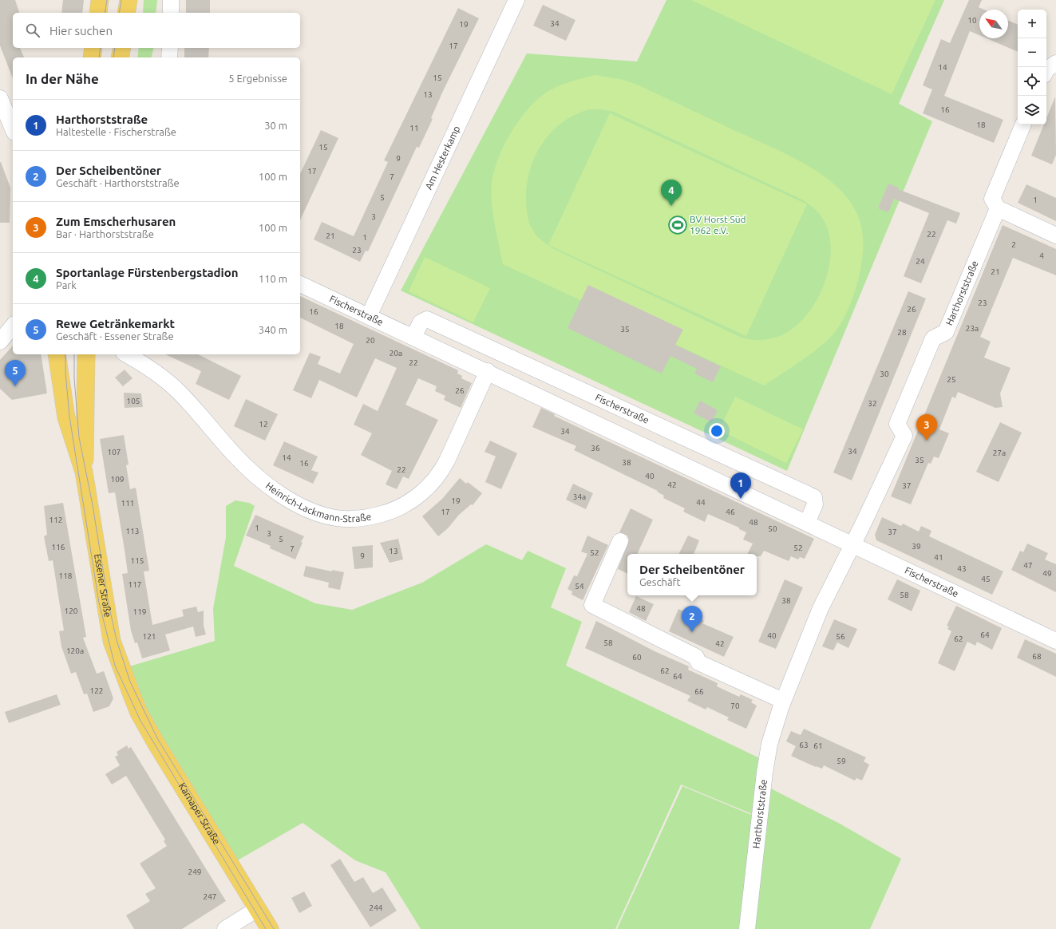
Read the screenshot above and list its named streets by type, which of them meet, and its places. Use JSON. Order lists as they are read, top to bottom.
{
  "streets": {
    "main road": ["Essener Straße", "Karnaper Straße"],
    "street": [
      "Am Hesterkamp",
      "Harthorststraße",
      "Fischerstraße",
      "Heinrich-Lackmann-Straße"
    ]
  },
  "crossings": [
    ["Am Hesterkamp", "Fischerstraße"],
    ["Harthorststraße", "Fischerstraße"],
    ["Fischerstraße", "Heinrich-Lackmann-Straße"],
    ["Essener Straße", "Karnaper Straße"]
  ],
  "places": {
    "sports": ["BV Horst Süd 1962 e.V."]
  },
  "house_numbers": [
    "10",
    "34",
    "19",
    "17",
    "14",
    "15",
    "13",
    "16",
    "18",
    "11",
    "15",
    "9",
    "17",
    "7",
    "5",
    "1",
    "3",
    "22",
    "21",
    "1",
    "2",
    "23",
    "4",
    "24",
    "21",
    "23",
    "26",
    "16",
    "18",
    "23a",
    "35",
    "28",
    "20",
    "20a",
    "22",
    "30",
    "25",
    "26",
    "105",
    "32",
    "12",
    "34",
    "36",
    "34",
    "107",
    "27a",
    "14",
    "35",
    "38",
    "16",
    "22",
    "40",
    "109",
    "42",
    "37",
    "34a",
    "19",
    "44",
    "111",
    "17",
    "46",
    "112",
    "48",
    "1",
    "50",
    "113",
    "37",
    "3",
    "5",
    "39",
    "116",
    "52",
    "7",
    "13",
    "52",
    "9",
    "41",
    "115",
    "47",
    "43",
    "49",
    "118",
    "45",
    "117",
    "54",
    "58",
    "38",
    "48",
    "120",
    "119",
    "64",
    "40",
    "121",
    "56",
    "62",
    "58",
    "42",
    "120a",
    "68",
    "60",
    "62",
    "64",
    "122",
    "66",
    "70",
    "63",
    "61",
    "59",
    "249",
    "247",
    "244"
  ],
  "north": "top left",
  "page": {
    "map_buttons": ["+", "−"],
    "search": "Hier suchen",
    "heading": ["In der Nähe", "5 Ergebnisse"],
    "list": [
      {
        "mark": "1",
        "name": "Harthorststraße",
        "note": "Haltestelle · Fischerstraße",
        "value": "30 m"
      },
      {
        "mark": "2",
        "name": "Der Scheibentöner",
        "note": "Geschäft · Harthorststraße",
        "value": "100 m"
      },
      {
        "mark": "3",
        "name": "Zum Emscherhusaren",
        "note": "Bar · Harthorststraße",
        "value": "100 m"
      },
      {
        "mark": "4",
        "name": "Sportanlage Fürstenbergstadion",
        "note": "Park",
        "value": "110 m"
      },
      {
        "mark": "5",
        "name": "Rewe Getränkemarkt",
        "note": "Geschäft · Essener Straße",
        "value": "340 m"
      }
    ],
    "pins": [
      "4",
      "5",
      "3",
      "1",
      "2"
    ],
    "popup": ["Der Scheibentöner", "Geschäft"]
  }
}
